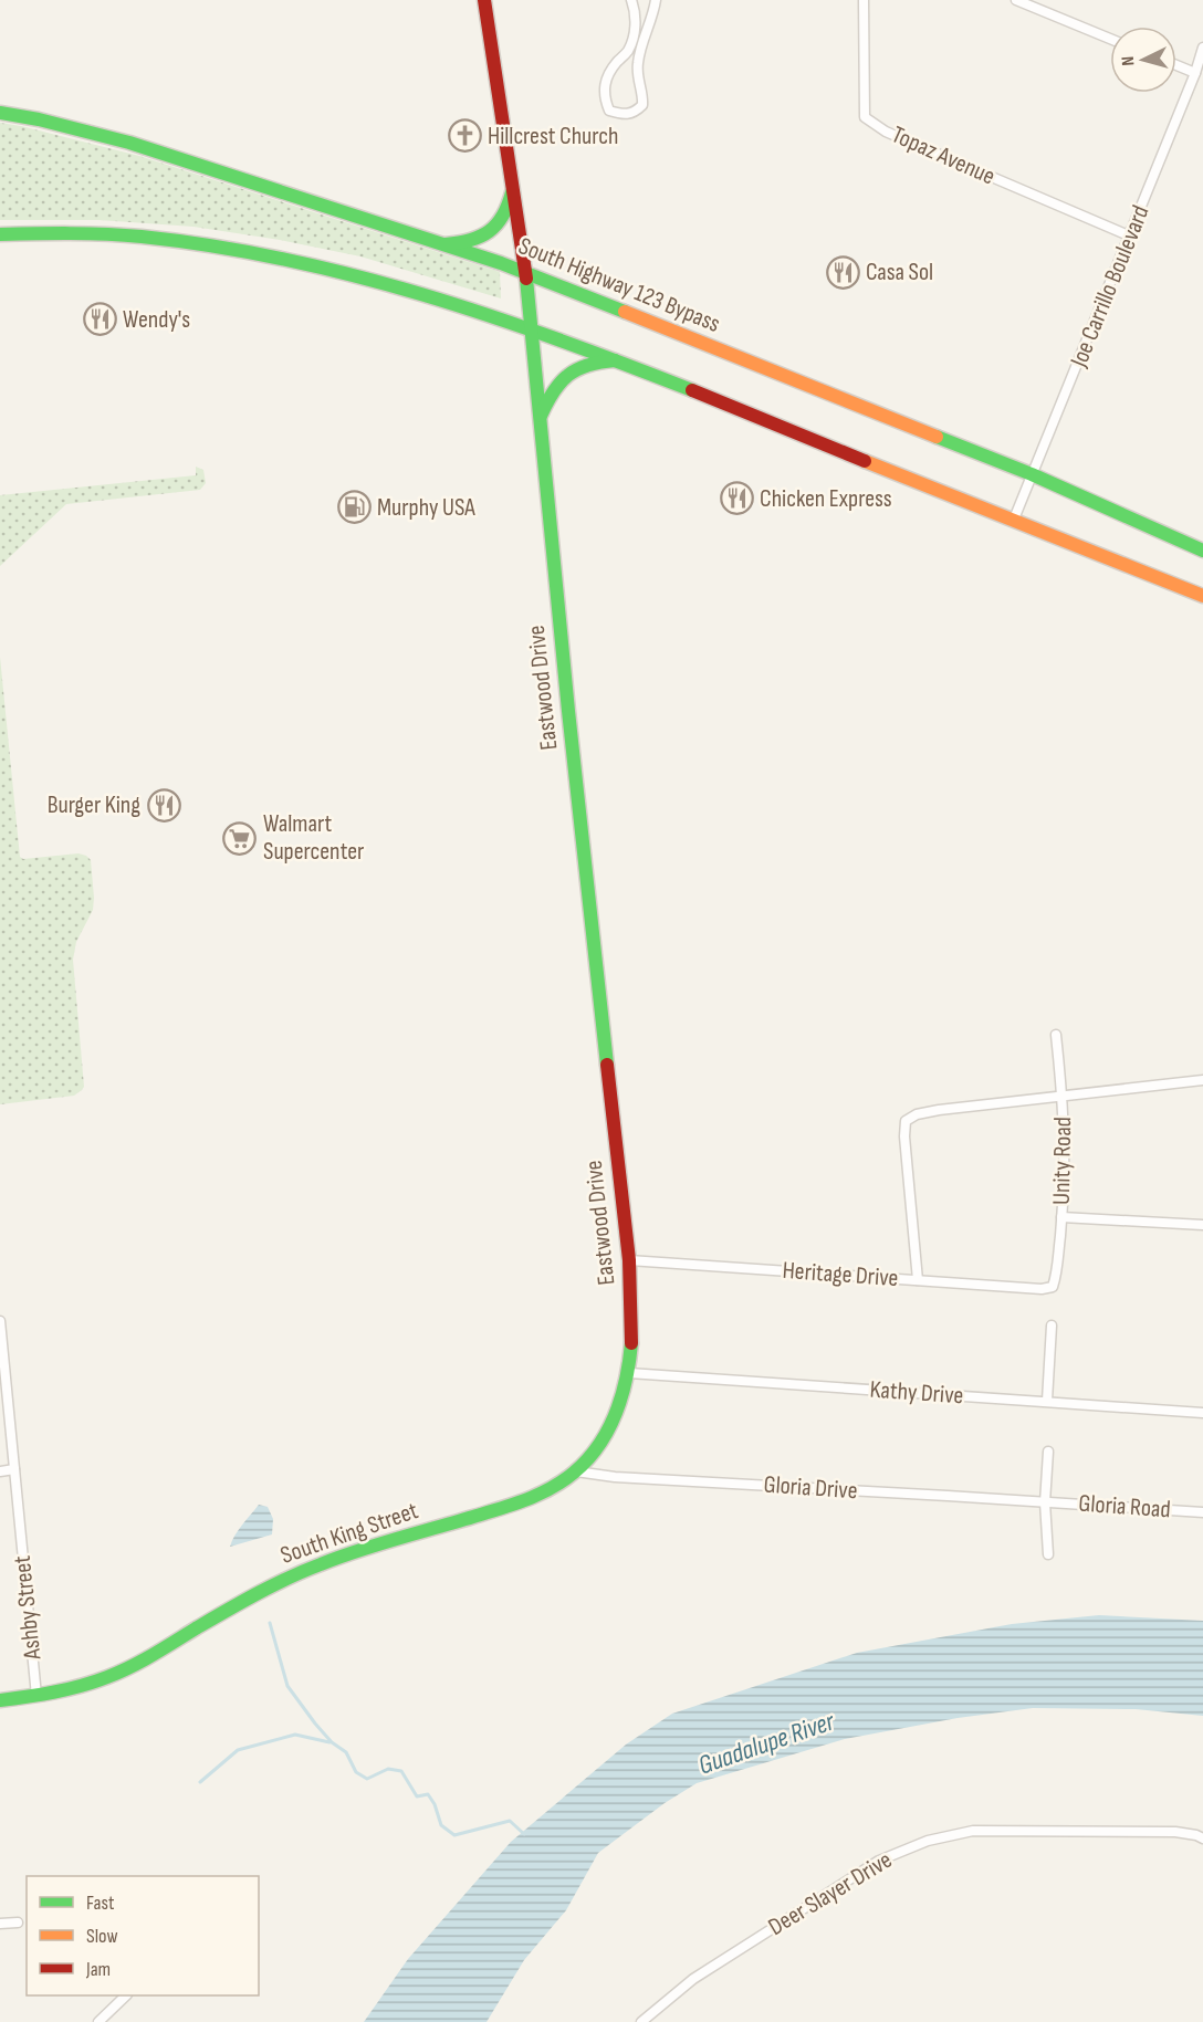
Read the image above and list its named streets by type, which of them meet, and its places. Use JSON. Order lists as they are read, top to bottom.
{
  "streets": {
    "main road": ["South Highway 123 Bypass", "Eastwood Drive", "South King Street"],
    "street": [
      "Topaz Avenue",
      "Joe Carrillo Boulevard",
      "Unity Road",
      "Heritage Drive",
      "Kathy Drive",
      "Gloria Drive",
      "Gloria Road",
      "Ashby Street",
      "Deer Slayer Drive"
    ]
  },
  "crossings": [
    ["Topaz Avenue", "Joe Carrillo Boulevard"],
    ["South Highway 123 Bypass", "Joe Carrillo Boulevard"],
    ["South Highway 123 Bypass", "Eastwood Drive"],
    ["Eastwood Drive", "Heritage Drive"],
    ["Eastwood Drive", "Kathy Drive"],
    ["Eastwood Drive", "South King Street"],
    ["Unity Road", "Heritage Drive"],
    ["Kathy Drive", "South King Street"],
    ["Gloria Drive", "Gloria Road"],
    ["Gloria Drive", "South King Street"],
    ["South King Street", "Ashby Street"]
  ],
  "water": ["Guadalupe River"],
  "places": {
    "church": ["Hillcrest Church"],
    "restaurant": [
      "Casa Sol",
      "Wendy's",
      "Chicken Express",
      "Burger King"
    ],
    "fuel station": ["Murphy USA"],
    "supermarket": ["Walmart Supercenter"]
  },
  "legend": ["Fast", "Slow", "Jam"],
  "north": "left"
}
